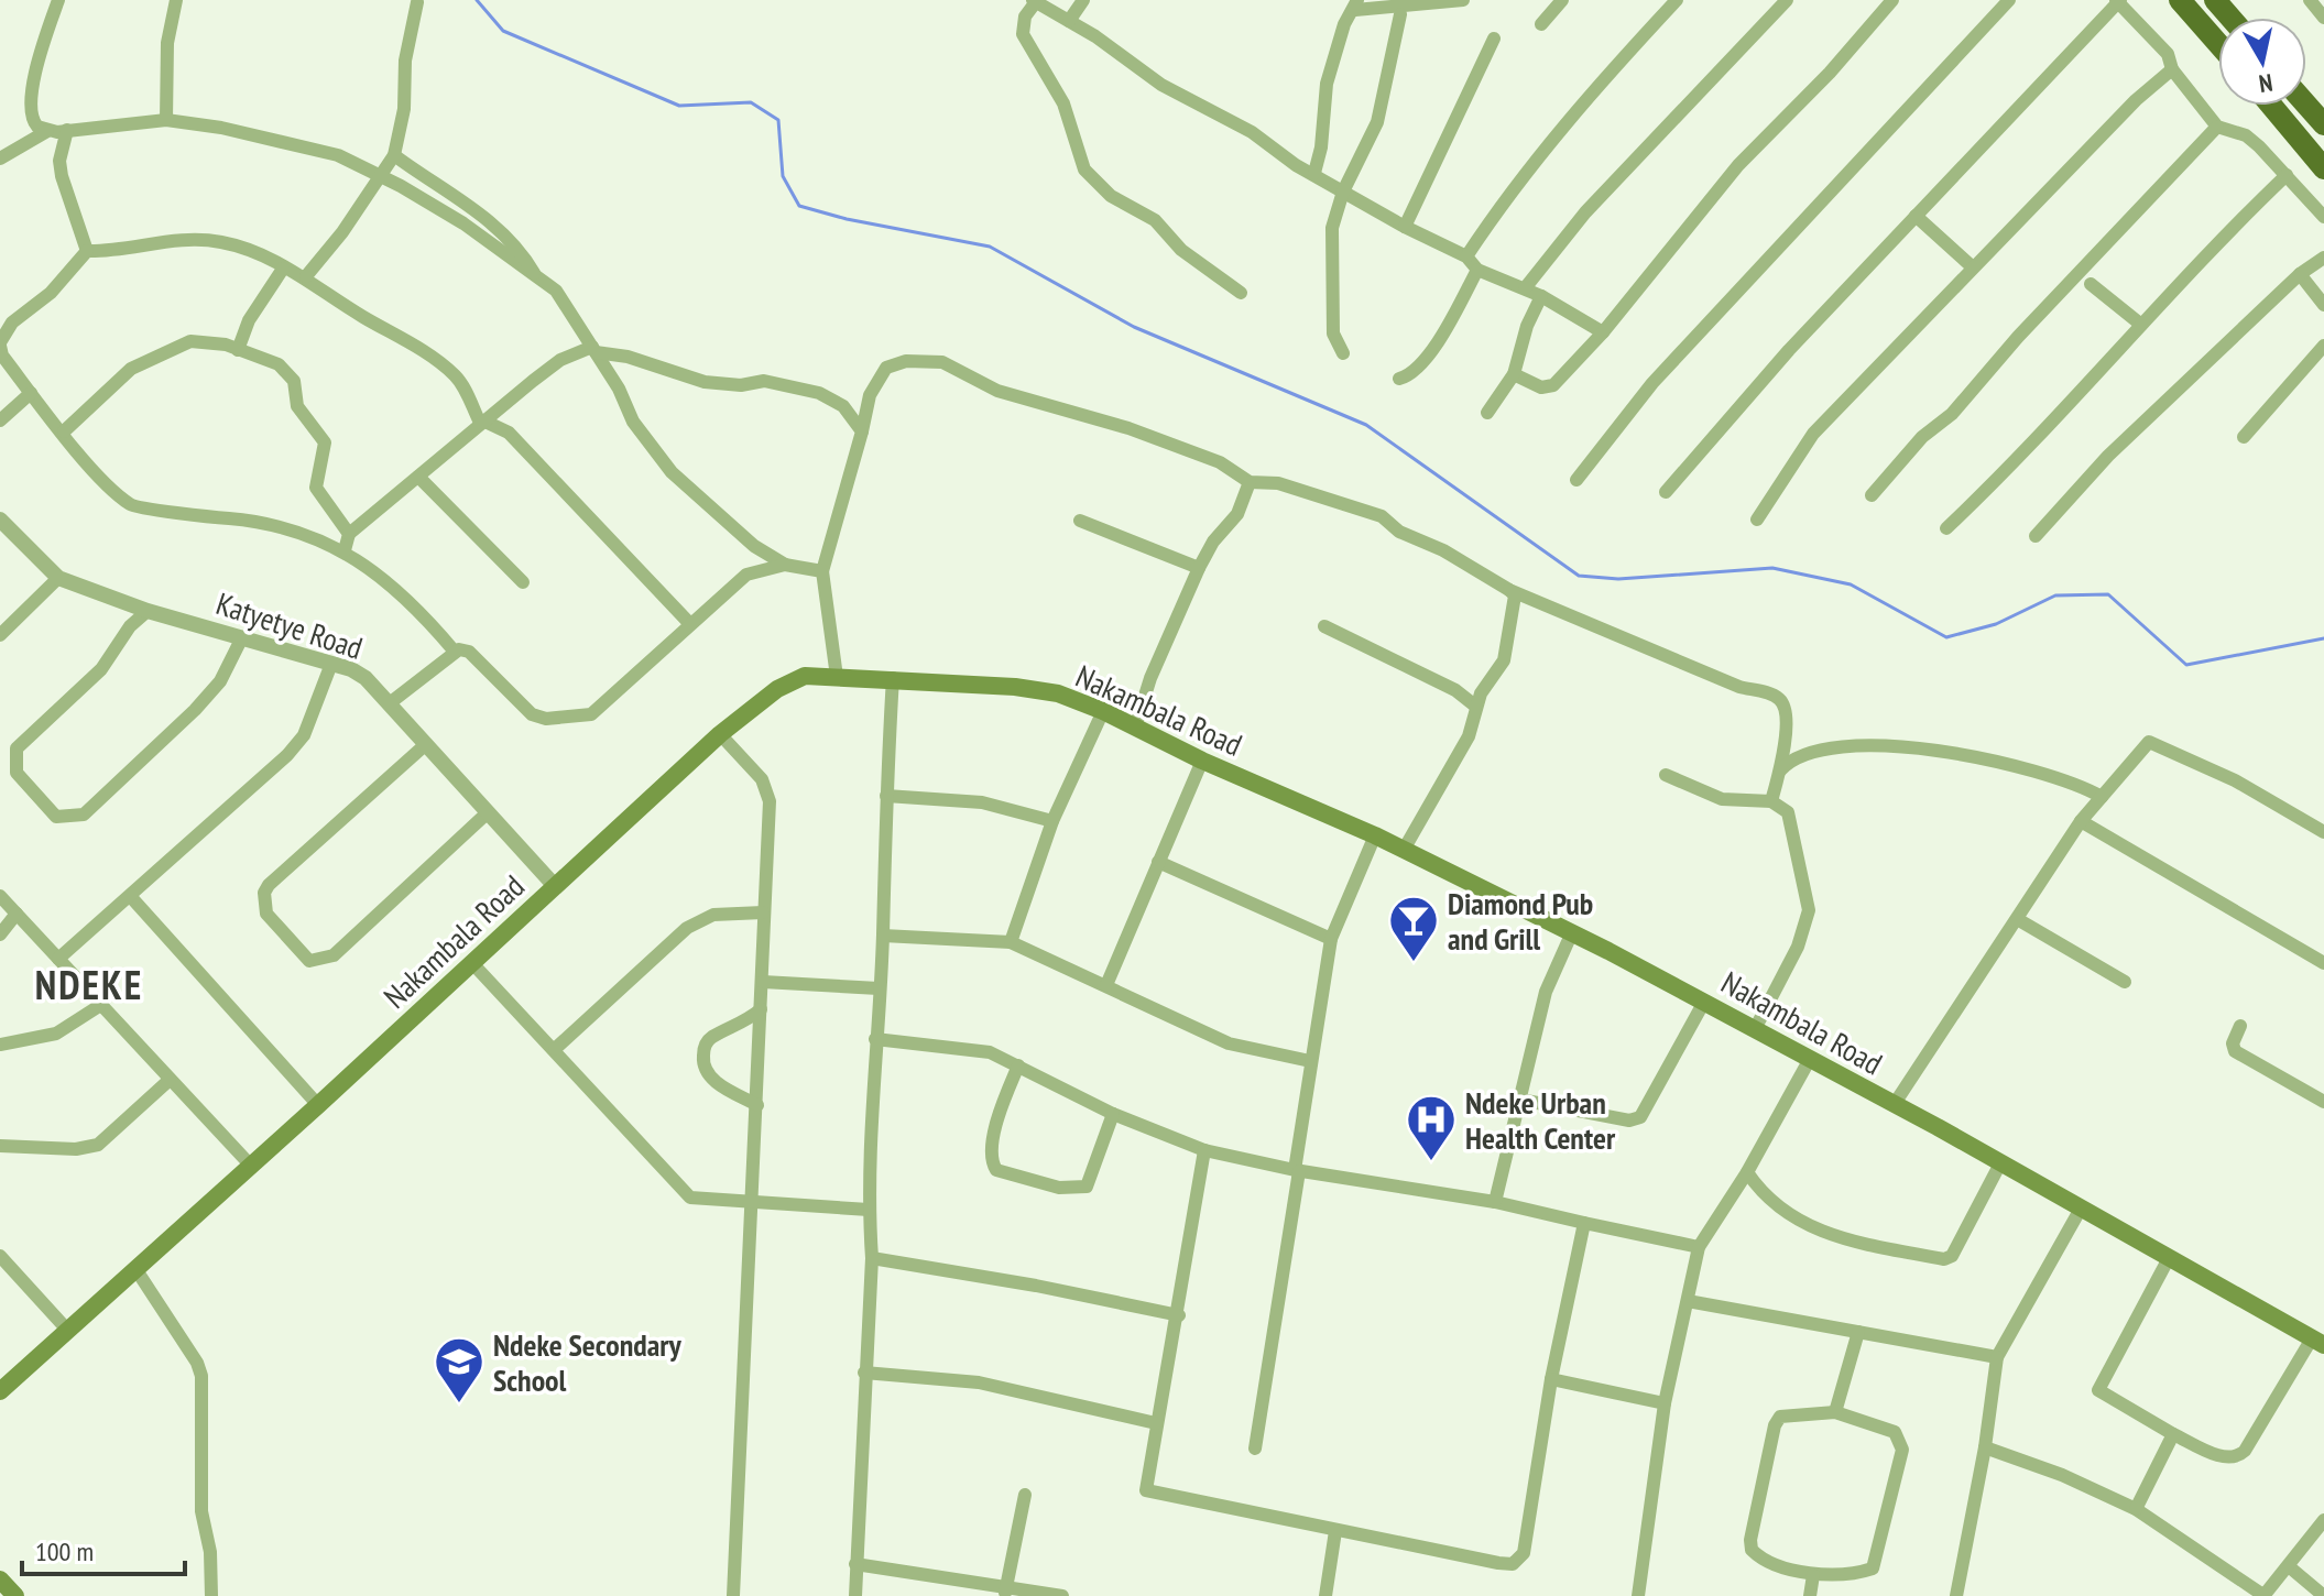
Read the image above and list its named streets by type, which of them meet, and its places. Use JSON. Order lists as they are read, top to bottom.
{
  "streets": {
    "main road": ["Nakambala Road"],
    "street": ["Katyetye Road"]
  },
  "crossings": [
    ["Katyetye Road", "Nakambala Road"]
  ],
  "districts": ["NDEKE"],
  "places": {
    "bar": ["Diamond Pub and Grill"],
    "hospital": ["Ndeke Urban Health Center"],
    "school or university": ["Ndeke Secondary School"]
  },
  "scale_bar": "100 m",
  "north": "bottom"
}
